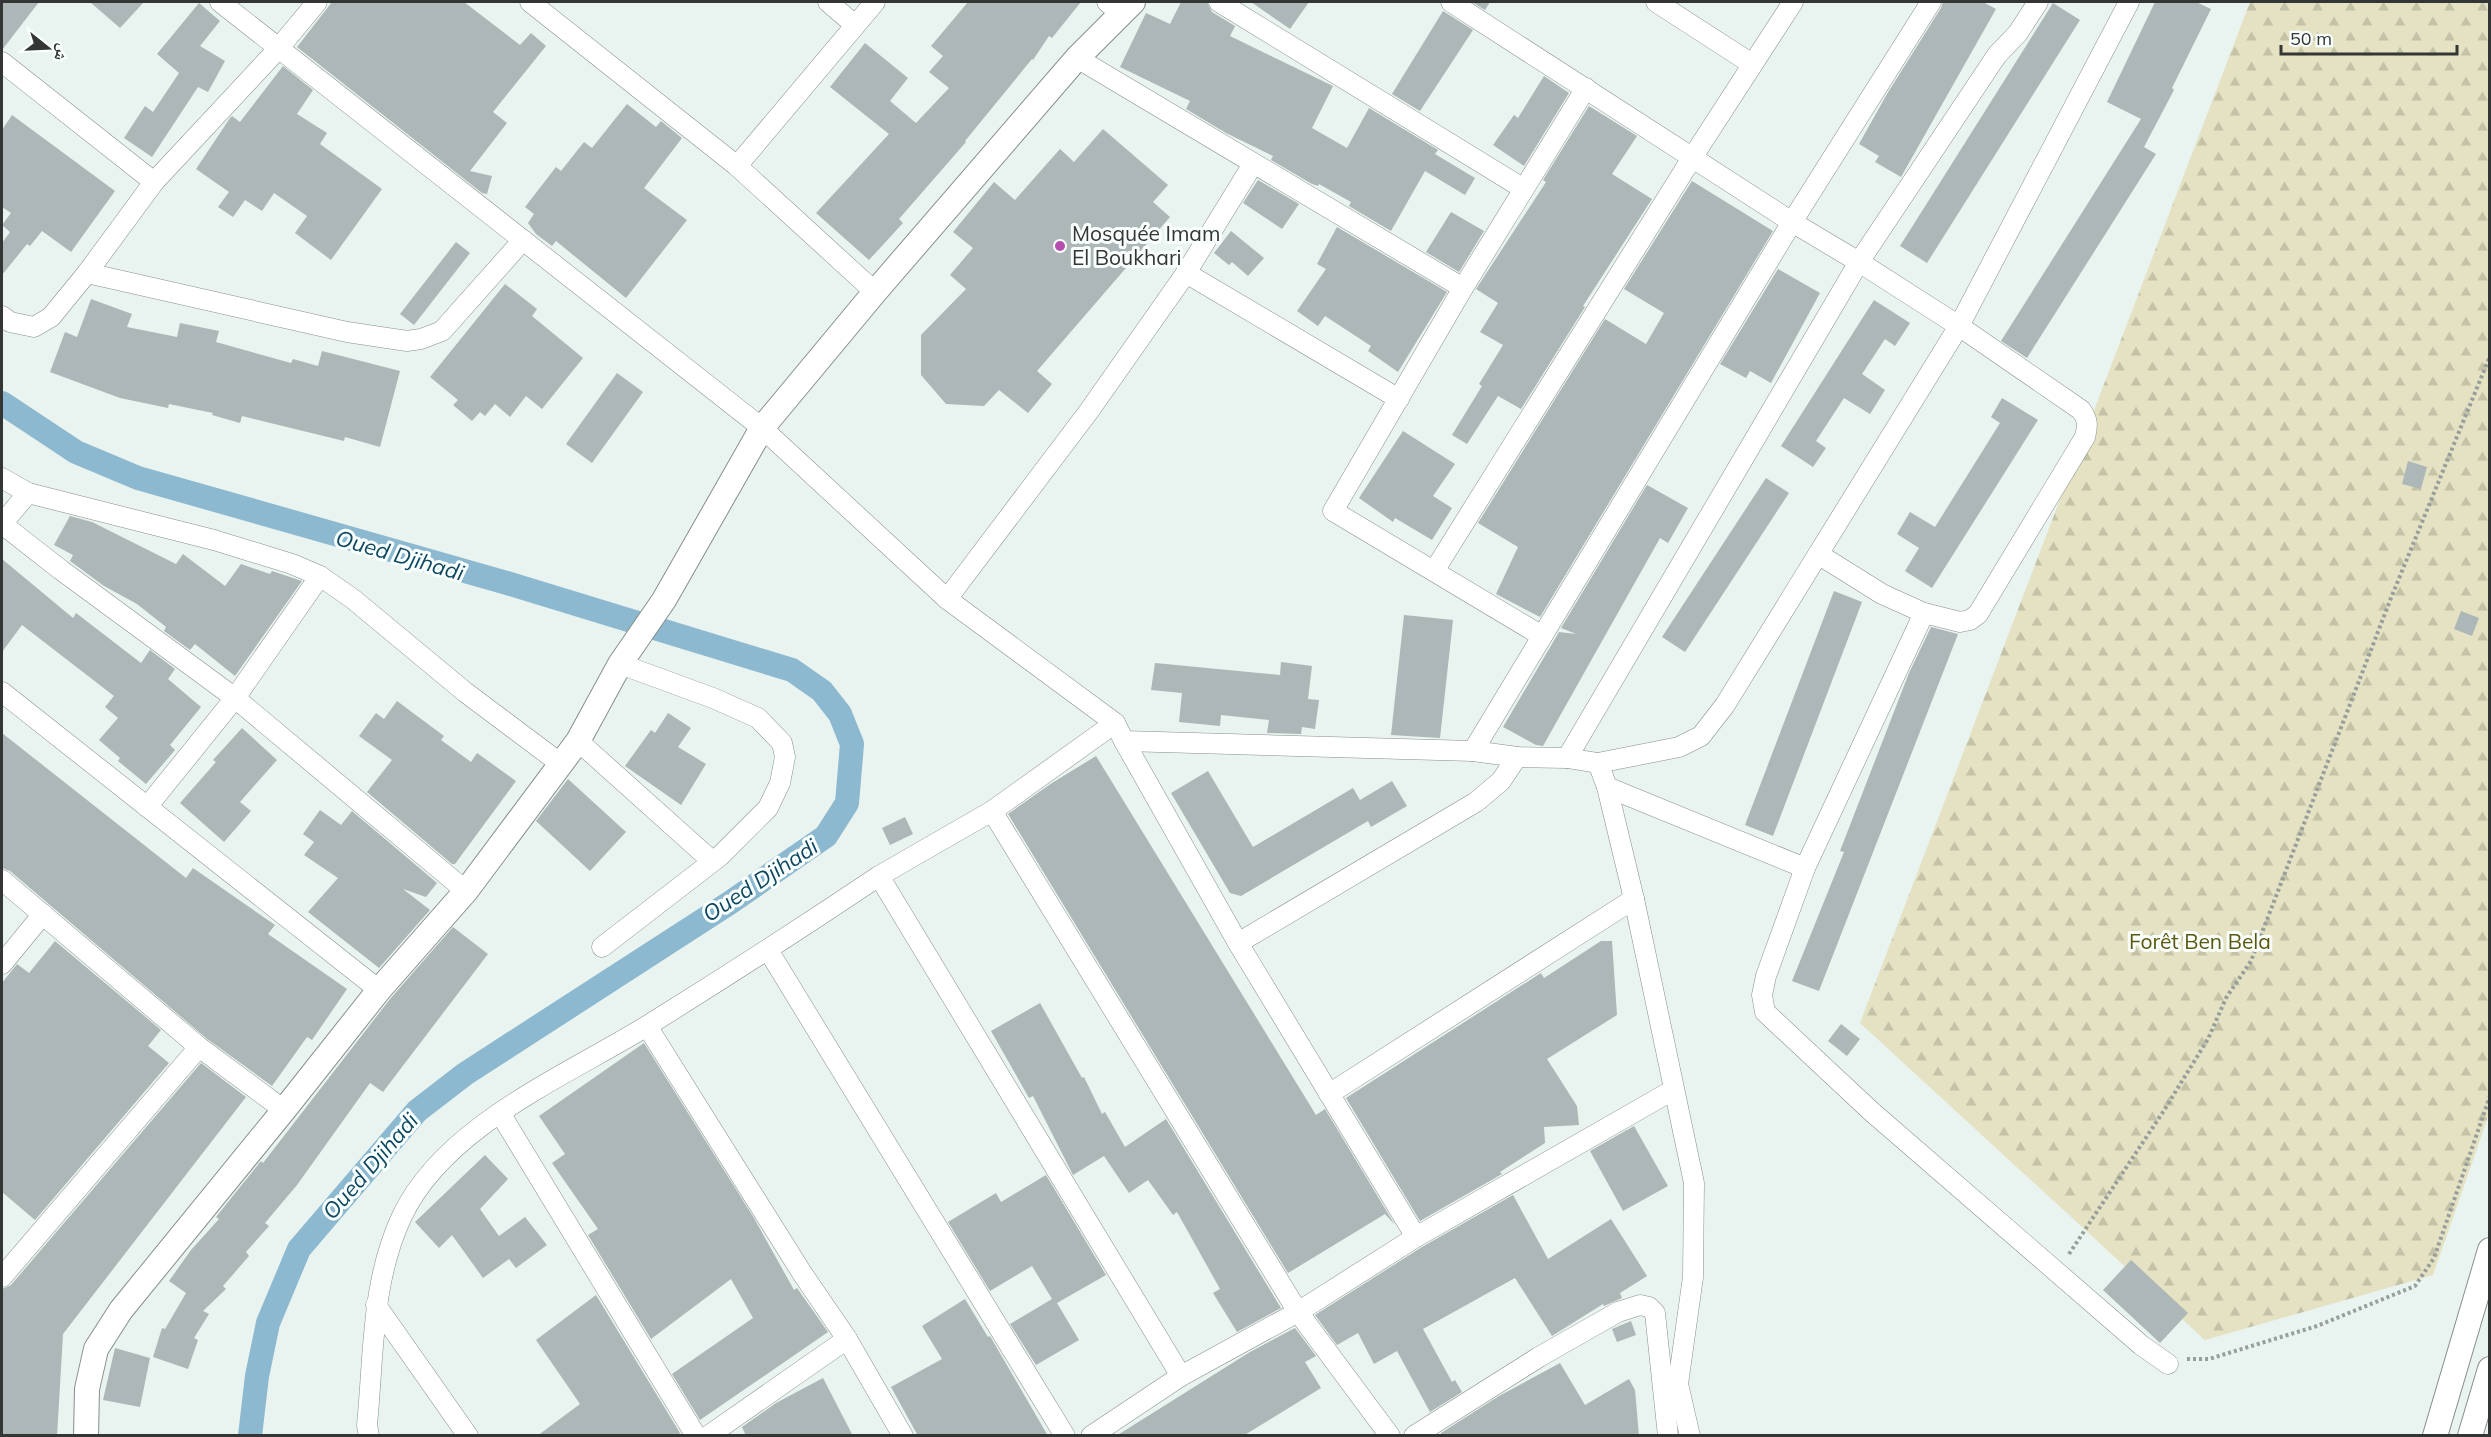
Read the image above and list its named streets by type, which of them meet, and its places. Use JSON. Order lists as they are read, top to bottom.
{
  "water": ["Oued Djihadi"],
  "parks": ["Forêt Ben Bela"],
  "places": ["Mosquée Imam El Boukhari"],
  "scale_bar": "50 m",
  "north": "right"
}
